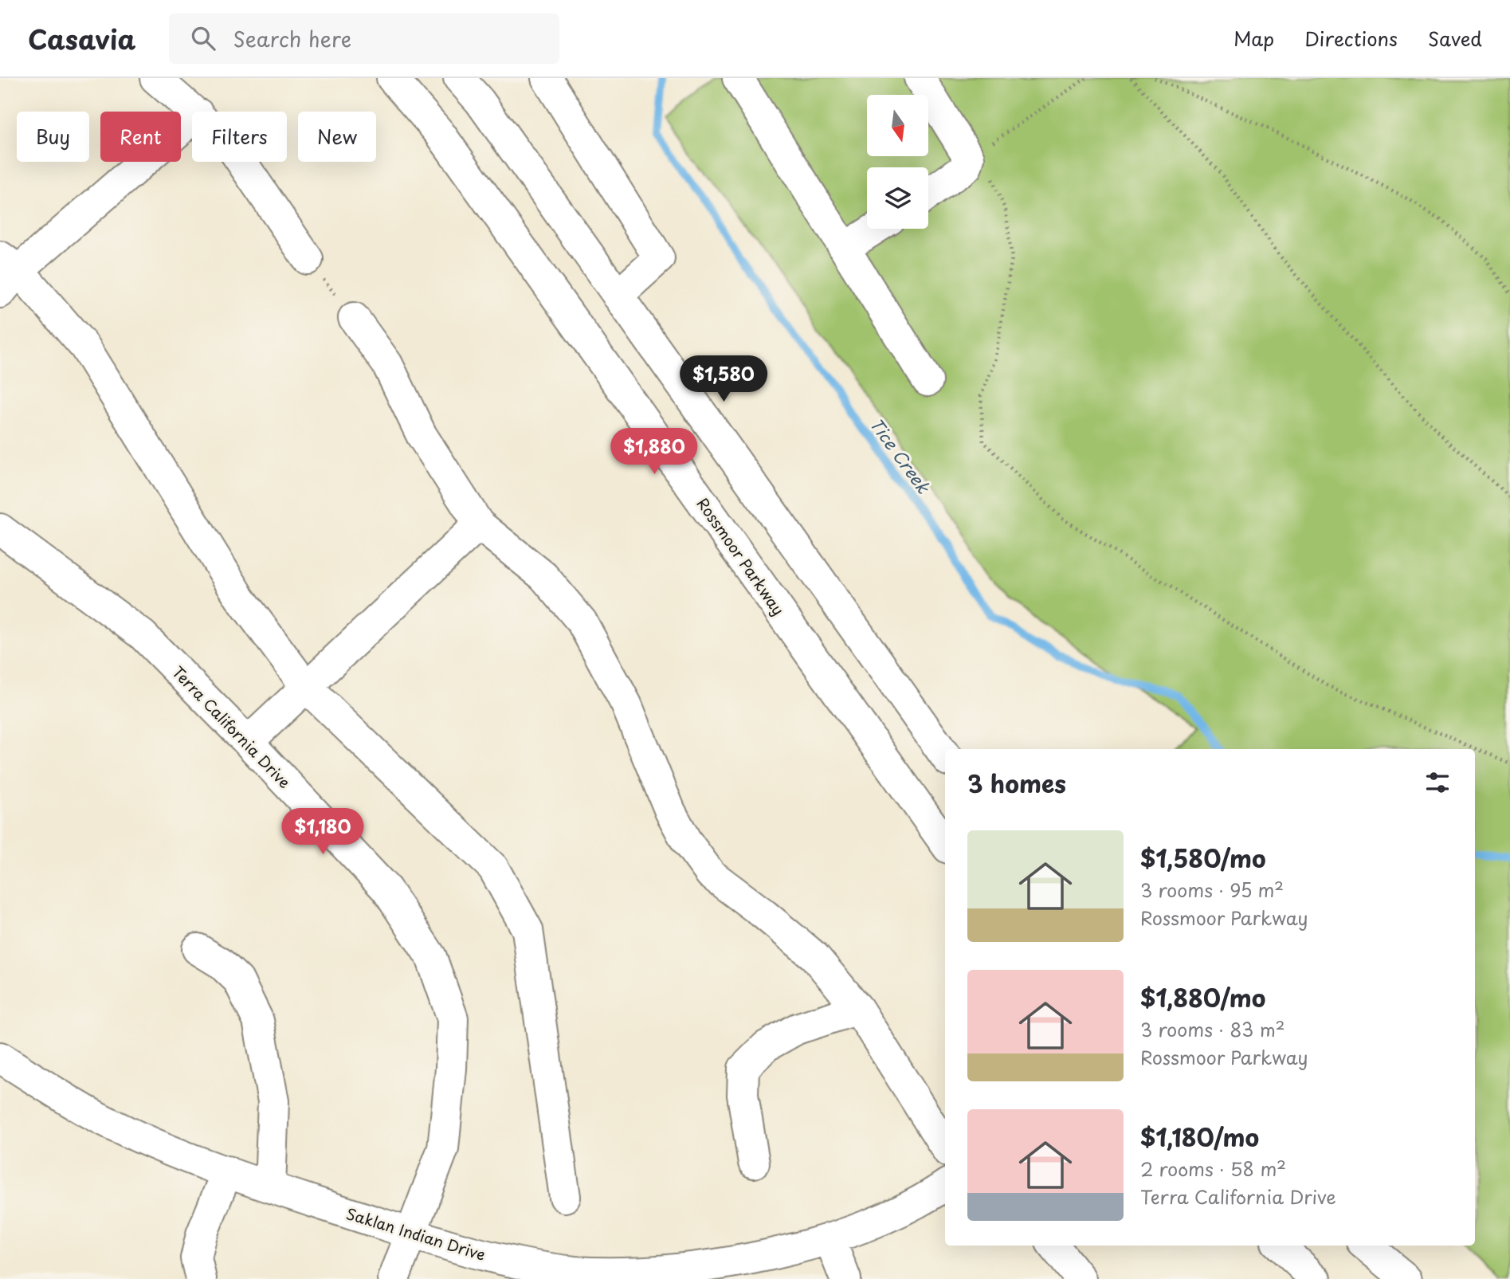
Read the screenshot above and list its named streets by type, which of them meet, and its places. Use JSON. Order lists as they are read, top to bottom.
{
  "streets": {
    "street": ["Rossmoor Parkway", "Terra California Drive", "Saklan Indian Drive"]
  },
  "crossings": [
    ["Terra California Drive", "Saklan Indian Drive"]
  ],
  "water": ["Tice Creek"],
  "north": "bottom",
  "page": {
    "header": "Casavia",
    "search": "Search here",
    "nav": ["Map", "Directions", "Saved"],
    "chip": [
      "Buy",
      "Rent",
      "Filters",
      "New"
    ],
    "price": ["$1,580", "$1,880", "$1,180"],
    "heading": "3 homes",
    "list": [
      {
        "name": "$1,580/mo",
        "note": "3 rooms · 95 m² · Rossmoor Parkway"
      },
      {
        "name": "$1,880/mo",
        "note": "3 rooms · 83 m² · Rossmoor Parkway"
      },
      {
        "name": "$1,180/mo",
        "note": "2 rooms · 58 m² · Terra California Drive"
      }
    ]
  }
}
